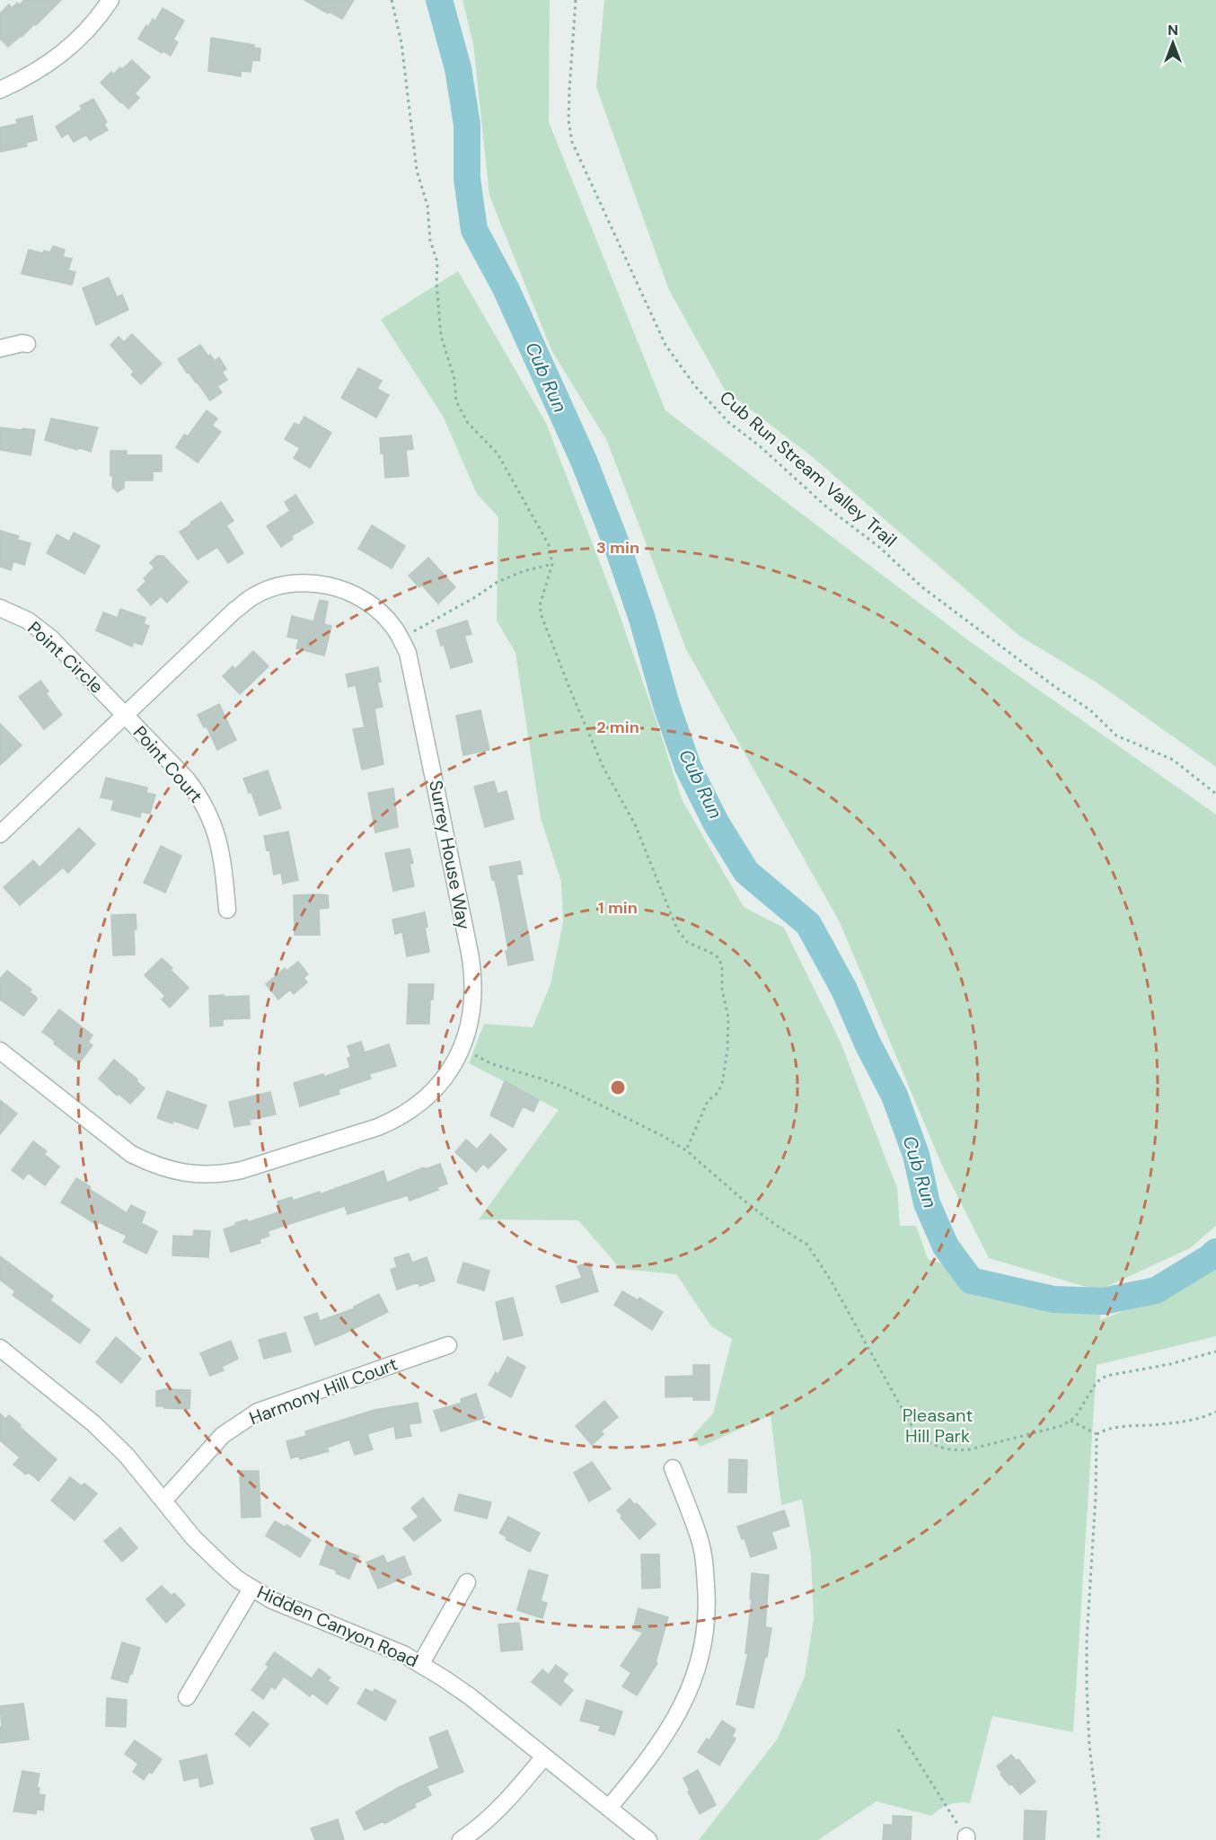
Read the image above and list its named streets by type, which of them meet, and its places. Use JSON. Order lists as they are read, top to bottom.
{
  "streets": {
    "street": [
      "Point Circle",
      "Point Court",
      "Surrey House Way",
      "Harmony Hill Court",
      "Hidden Canyon Road"
    ],
    "path": ["Cub Run Stream Valley Trail"]
  },
  "crossings": [
    ["Point Circle", "Point Court"],
    ["Point Circle", "Surrey House Way"],
    ["Point Court", "Surrey House Way"],
    ["Harmony Hill Court", "Hidden Canyon Road"]
  ],
  "water": ["Cub Run"],
  "parks": ["Pleasant Hill Park"],
  "north": "top",
  "rings": ["3 min", "2 min", "1 min"]
}
